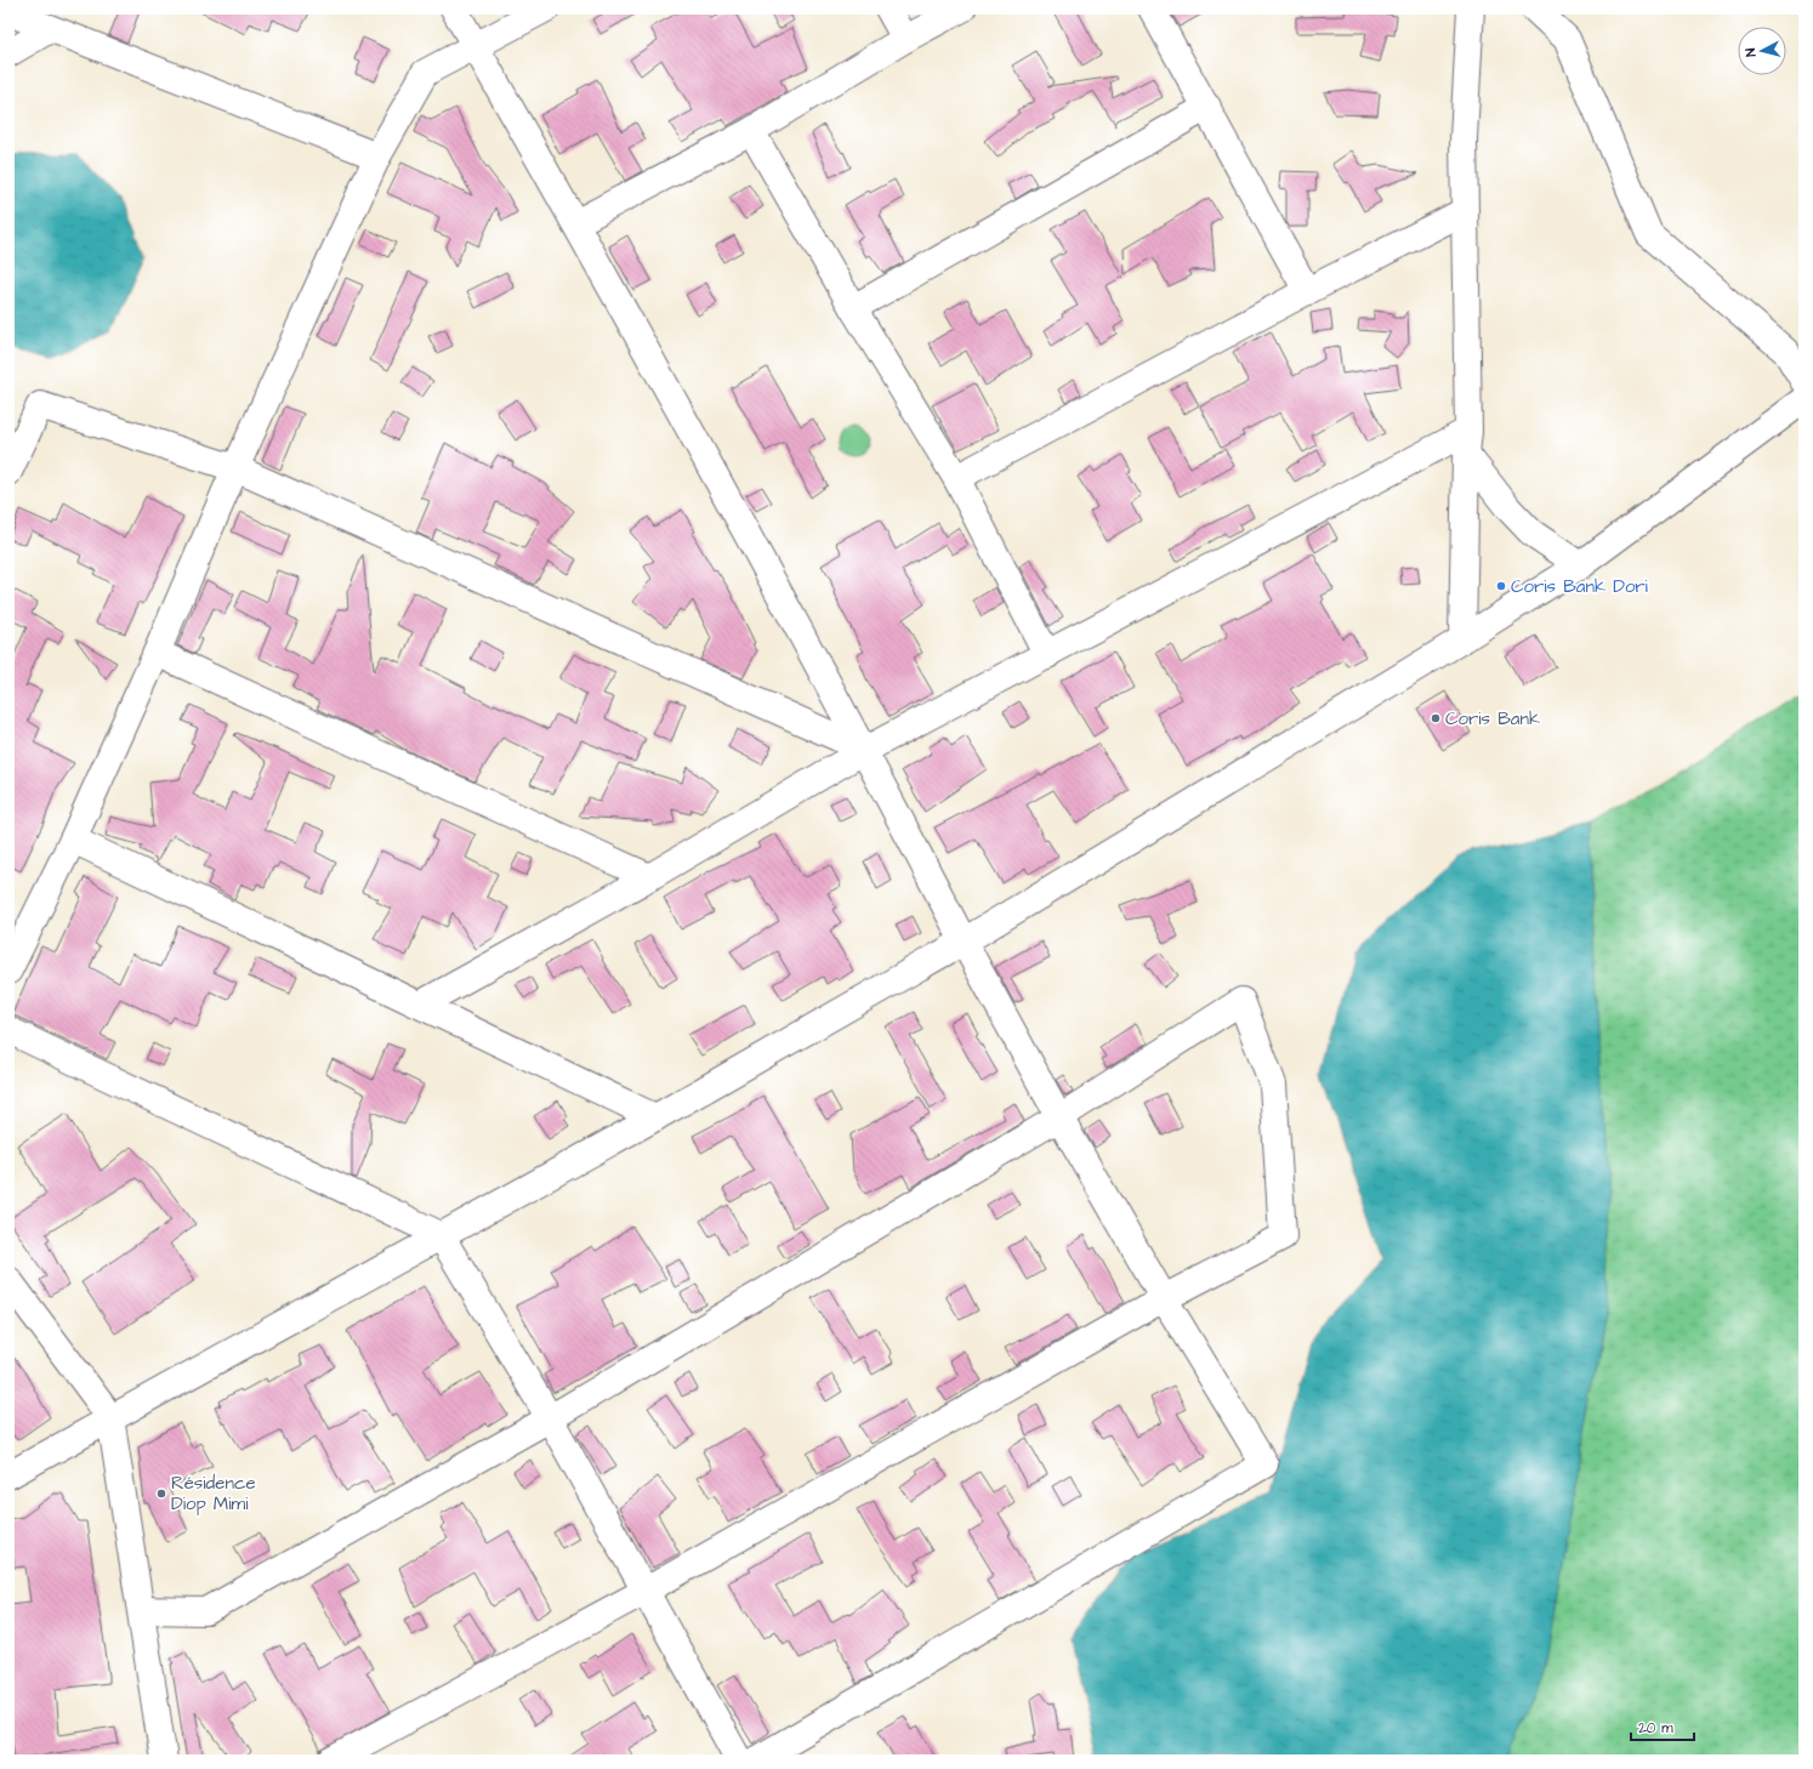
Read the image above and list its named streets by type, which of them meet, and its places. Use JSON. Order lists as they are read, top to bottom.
{
  "places": ["Coris Bank Dori", "Coris Bank", "Résidence Diop Mimi"],
  "scale_bar": "20 m",
  "north": "left"
}
